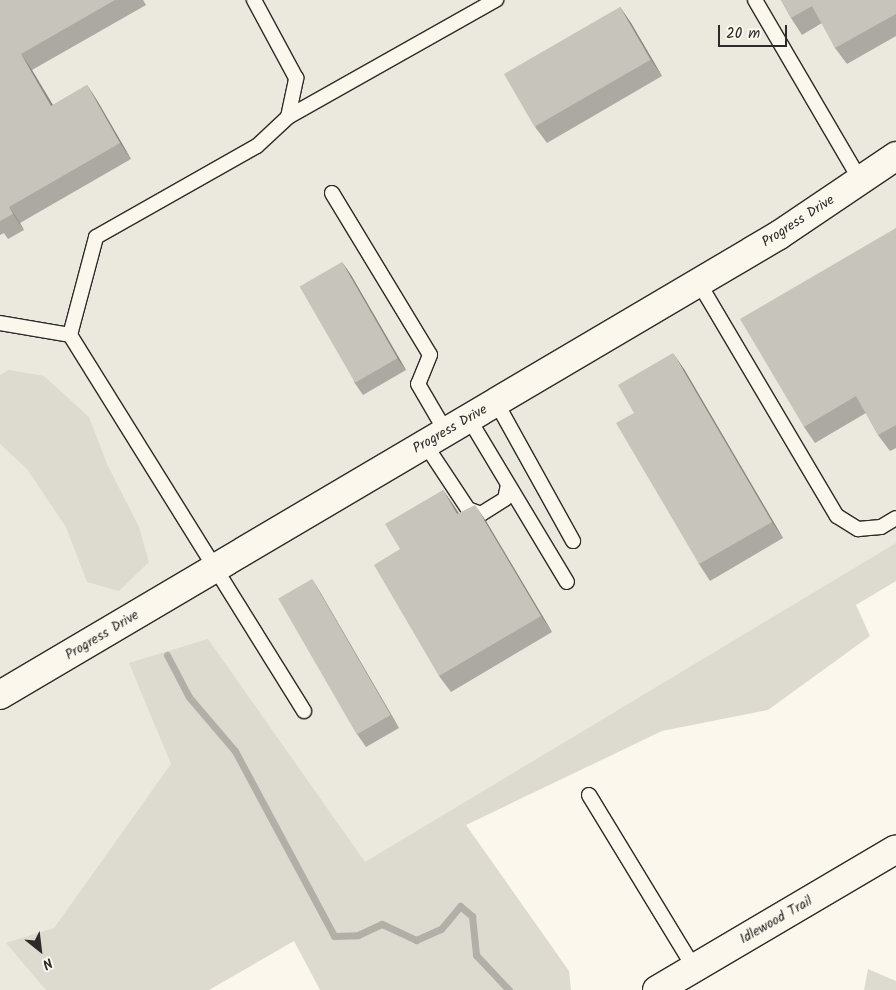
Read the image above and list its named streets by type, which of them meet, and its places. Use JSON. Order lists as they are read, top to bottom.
{
  "streets": {
    "street": ["Progress Drive", "Idlewood Trail"]
  },
  "scale_bar": "20 m",
  "north": "bottom right"
}
